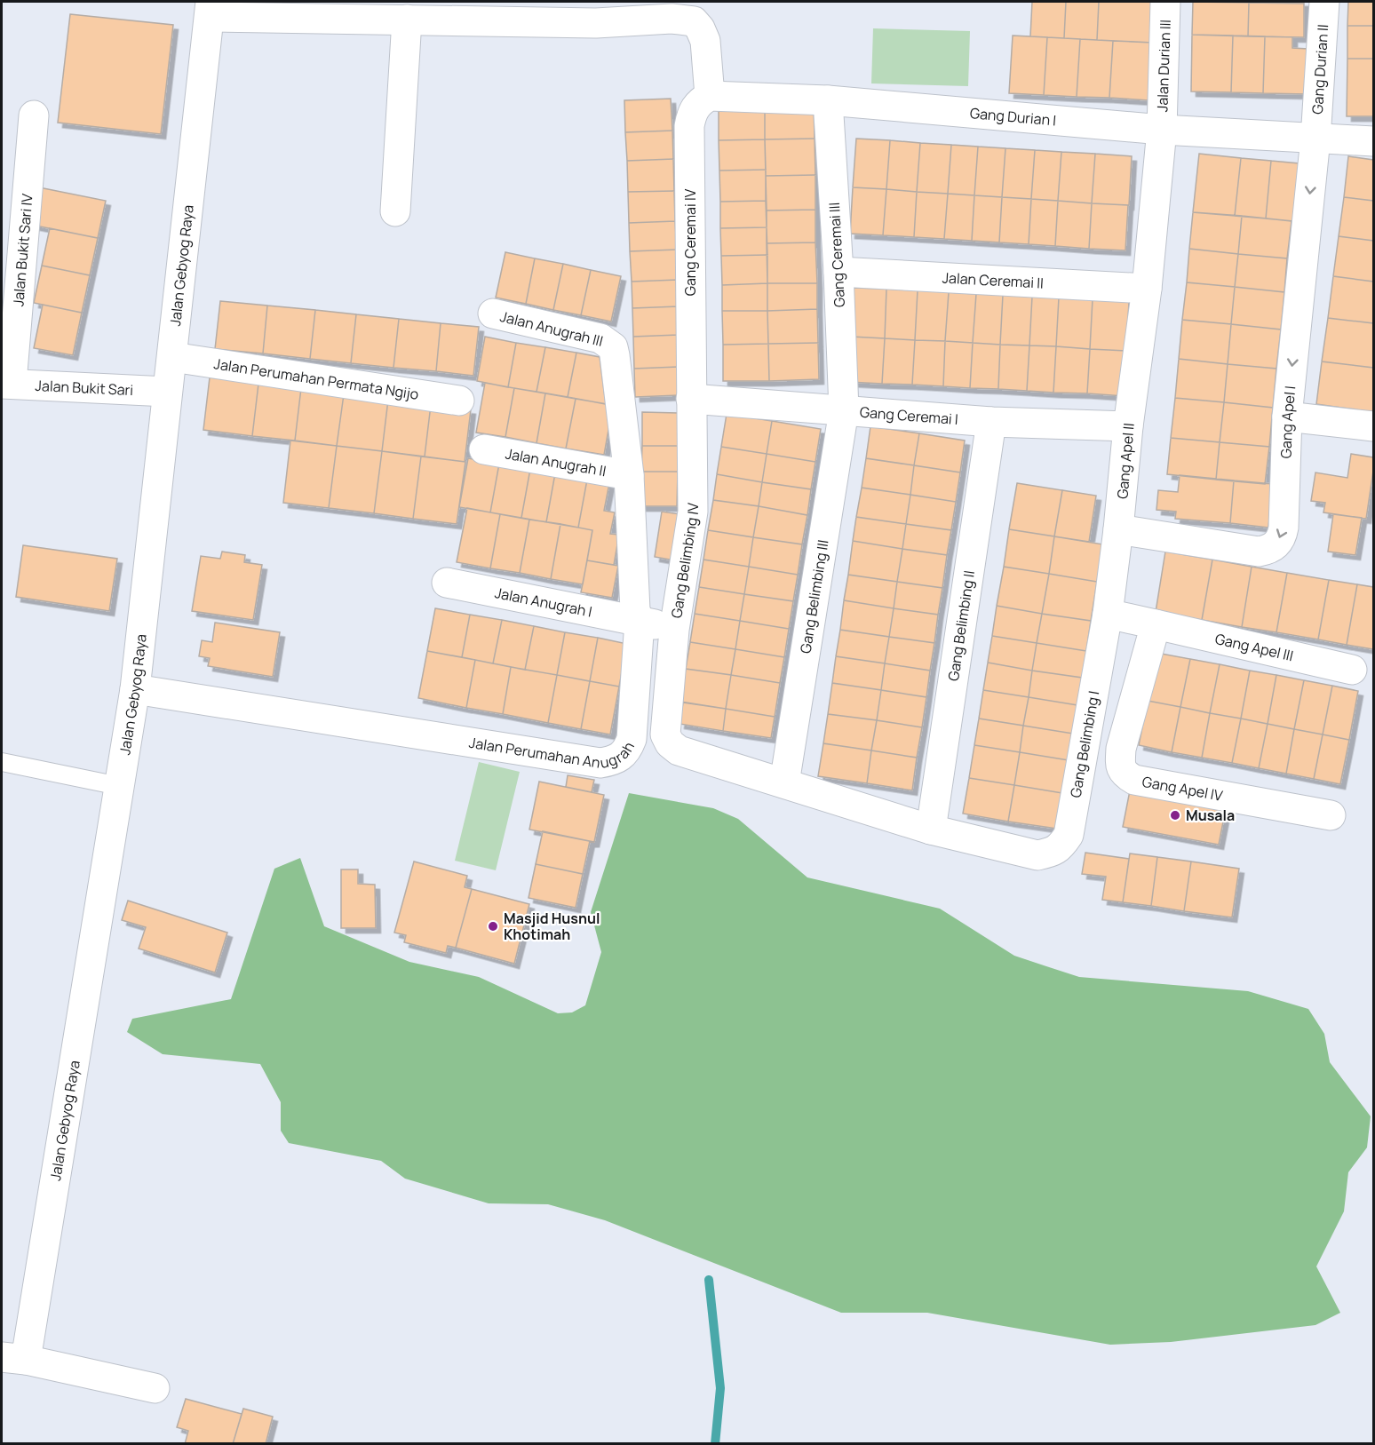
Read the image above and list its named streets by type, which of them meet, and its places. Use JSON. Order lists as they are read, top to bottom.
{
  "streets": {
    "street": [
      "Jalan Durian III",
      "Gang Durian II",
      "Gang Durian I",
      "Gang Ceremai IV",
      "Jalan Bukit Sari IV",
      "Gang Ceremai III",
      "Jalan Gebyog Raya",
      "Jalan Ceremai II",
      "Jalan Anugrah III",
      "Jalan Perumahan Permata Ngijo",
      "Jalan Bukit Sari",
      "Gang Ceremai I",
      "Gang Apel I",
      "Gang Apel II",
      "Jalan Anugrah II",
      "Gang Belimbing IV",
      "Gang Belimbing III",
      "Jalan Anugrah I",
      "Gang Belimbing II",
      "Gang Apel III",
      "Jalan Perumahan Anugrah",
      "Gang Belimbing I",
      "Gang Apel IV"
    ]
  },
  "crossings": [
    ["Jalan Durian III", "Gang Durian I"],
    ["Jalan Durian III", "Gang Apel II"],
    ["Gang Durian II", "Gang Durian I"],
    ["Gang Durian II", "Gang Apel I"],
    ["Gang Durian I", "Gang Ceremai IV"],
    ["Gang Durian I", "Gang Ceremai III"],
    ["Gang Durian I", "Gang Apel I"],
    ["Gang Durian I", "Gang Apel II"],
    ["Gang Ceremai IV", "Gang Ceremai I"],
    ["Gang Ceremai IV", "Gang Belimbing IV"],
    ["Jalan Bukit Sari IV", "Jalan Bukit Sari"],
    ["Gang Ceremai III", "Jalan Ceremai II"],
    ["Gang Ceremai III", "Gang Ceremai I"],
    ["Gang Ceremai III", "Gang Belimbing III"],
    ["Jalan Gebyog Raya", "Jalan Perumahan Permata Ngijo"],
    ["Jalan Gebyog Raya", "Jalan Bukit Sari"],
    ["Jalan Gebyog Raya", "Jalan Perumahan Anugrah"],
    ["Jalan Ceremai II", "Gang Apel II"],
    ["Jalan Anugrah III", "Jalan Perumahan Anugrah"],
    ["Gang Ceremai I", "Gang Apel II"],
    ["Gang Ceremai I", "Gang Belimbing IV"],
    ["Gang Ceremai I", "Gang Belimbing III"],
    ["Gang Ceremai I", "Gang Belimbing II"],
    ["Gang Apel I", "Gang Apel II"],
    ["Gang Apel II", "Gang Belimbing I"],
    ["Jalan Anugrah II", "Jalan Perumahan Anugrah"],
    ["Gang Belimbing IV", "Gang Belimbing III"],
    ["Gang Belimbing IV", "Jalan Anugrah I"],
    ["Jalan Anugrah I", "Jalan Perumahan Anugrah"],
    ["Gang Belimbing II", "Gang Belimbing I"],
    ["Gang Apel III", "Gang Apel IV"]
  ],
  "places": ["Musala", "Masjid Husnul Khotimah"]
}
